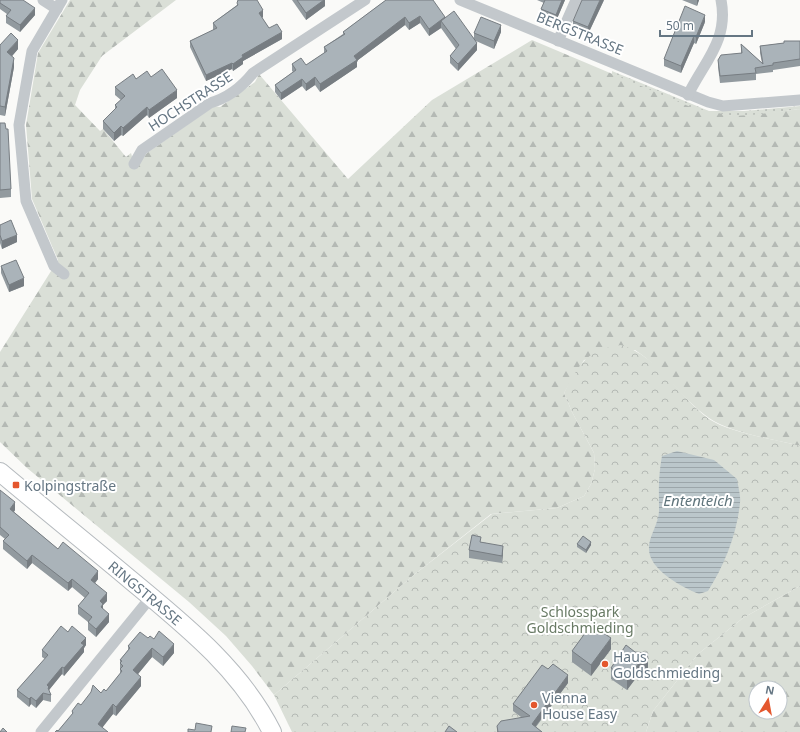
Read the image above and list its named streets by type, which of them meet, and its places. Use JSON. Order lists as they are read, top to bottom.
{
  "streets": {
    "main road": ["RINGSTRASSE"],
    "street": ["BERGSTRASSE", "HOCHSTRASSE"]
  },
  "water": ["Ententeich"],
  "parks": ["Schlosspark Goldschmieding"],
  "places": {
    "transit": ["Kolpingstraße"],
    "other": ["Haus Goldschmieding", "Vienna House Easy"]
  },
  "scale_bar": "50 m",
  "north": "top"
}
